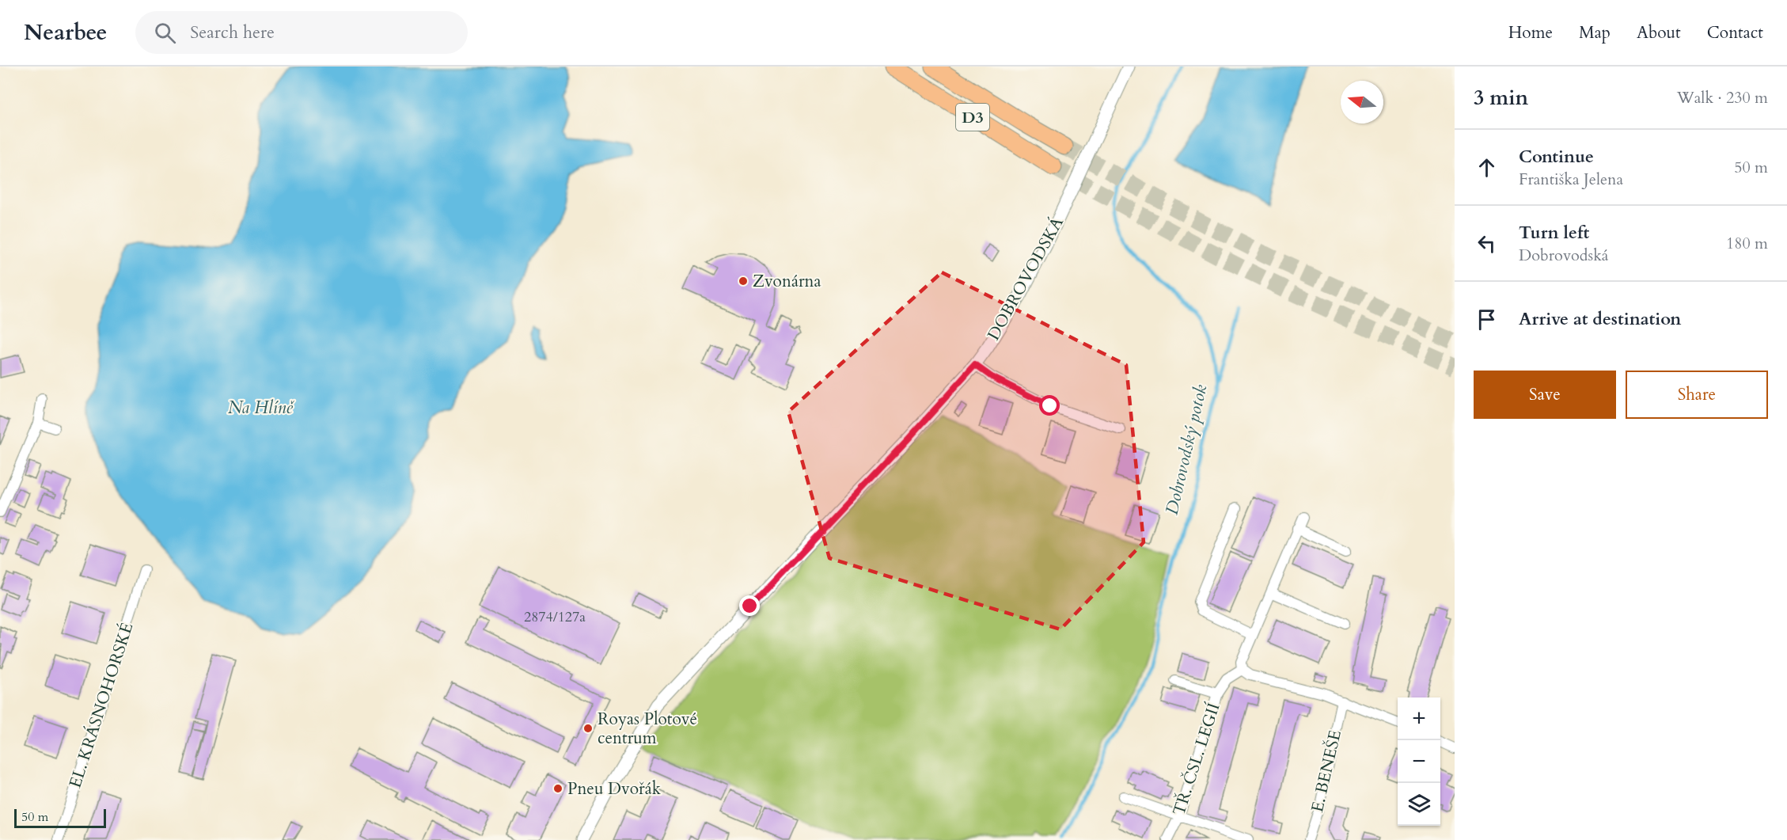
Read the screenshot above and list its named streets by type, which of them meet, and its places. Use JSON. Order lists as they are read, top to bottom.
{
  "streets": {
    "highway": ["D3"],
    "street": [
      "DOBROVODSKÁ",
      "EL. KRÁSNOHORSKÉ",
      "TŘ. ČSL. LEGIÍ",
      "E. BENEŠE"
    ]
  },
  "water": ["Na Hlíně", "Dobrovodský potok"],
  "places": ["Zvonárna", "Royas Plotové centrum", "Pneu Dvořák"],
  "house_numbers": ["2874/127a"],
  "scale_bar": "50 m",
  "north": "left",
  "page": {
    "header": "Nearbee",
    "search": "Search here",
    "nav": [
      "Home",
      "Map",
      "About",
      "Contact"
    ],
    "heading": ["3 min", "Walk · 230 m"],
    "list": [
      ["Continue", "Františka Jelena", "50 m"],
      ["Turn left", "Dobrovodská", "180 m"],
      "Arrive at destination"
    ],
    "buttons": ["Save", "Share"],
    "map_buttons": ["+", "−"],
    "scale": "50 m"
  }
}
